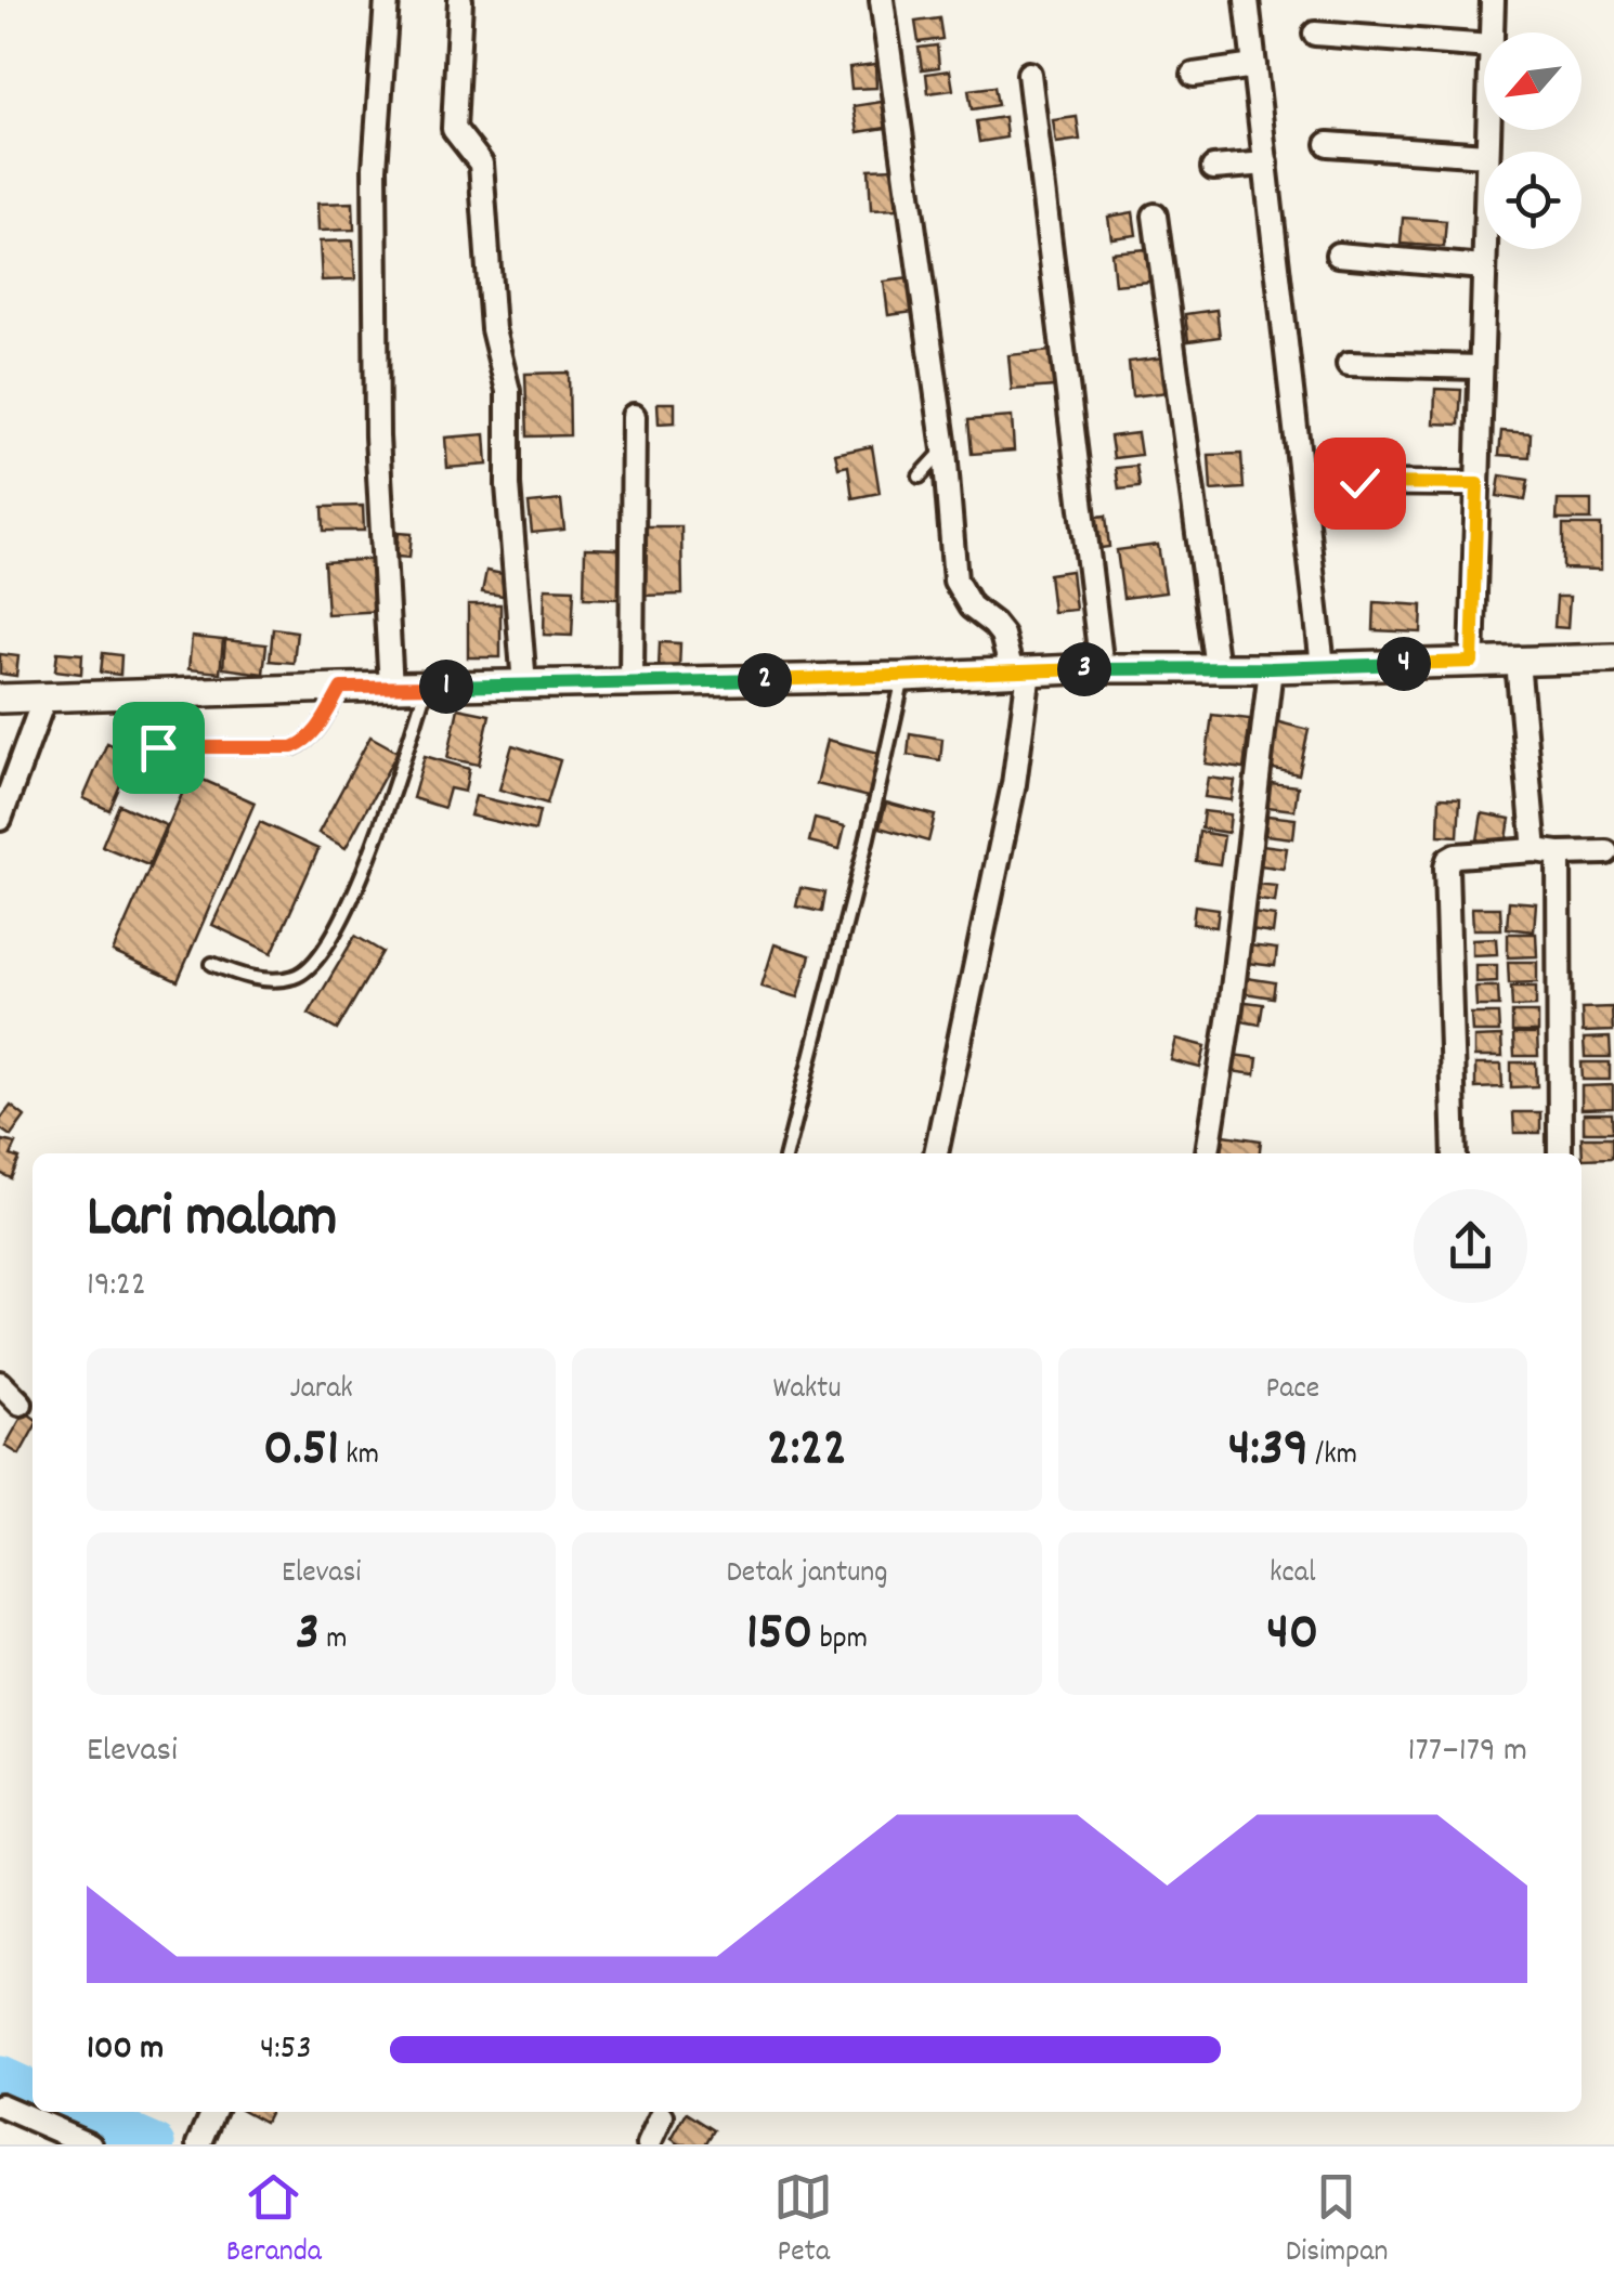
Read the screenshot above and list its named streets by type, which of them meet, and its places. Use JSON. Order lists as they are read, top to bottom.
{
  "north": "bottom left",
  "page": {
    "pins": [
      "4",
      "3",
      "2",
      "1"
    ],
    "heading": ["Lari malam", "19:22"],
    "stats": [
      ["Jarak", "0.51 km"],
      ["Waktu", "2:22"],
      ["Pace", "4:39 /km"],
      ["Elevasi", "3 m"],
      ["Detak jantung", "150 bpm"],
      ["kcal", "40"]
    ],
    "chart": ["Elevasi", "177–179 m"],
    "list": [
      {
        "name": "100 m",
        "note": "4:53"
      }
    ],
    "tabs": ["Beranda", "Peta", "Disimpan"]
  }
}
